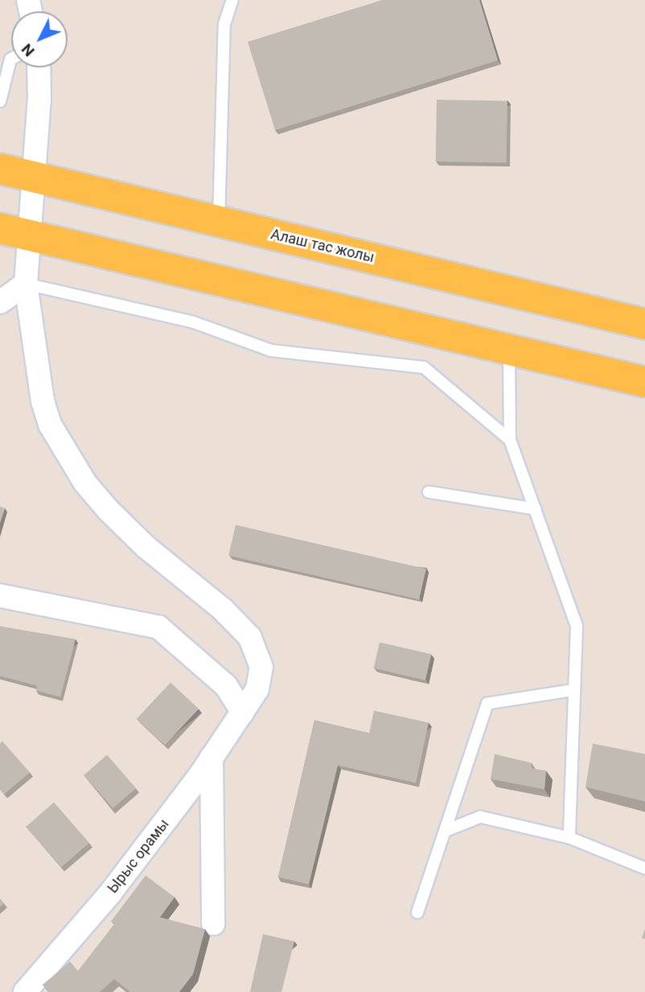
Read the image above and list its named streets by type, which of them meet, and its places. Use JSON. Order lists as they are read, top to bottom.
{
  "streets": {
    "main road": ["Алаш тас жолы"],
    "street": ["Ырыс орамы"]
  },
  "crossings": [
    ["Алаш тас жолы", "Ырыс орамы"]
  ],
  "north": "bottom left"
}
